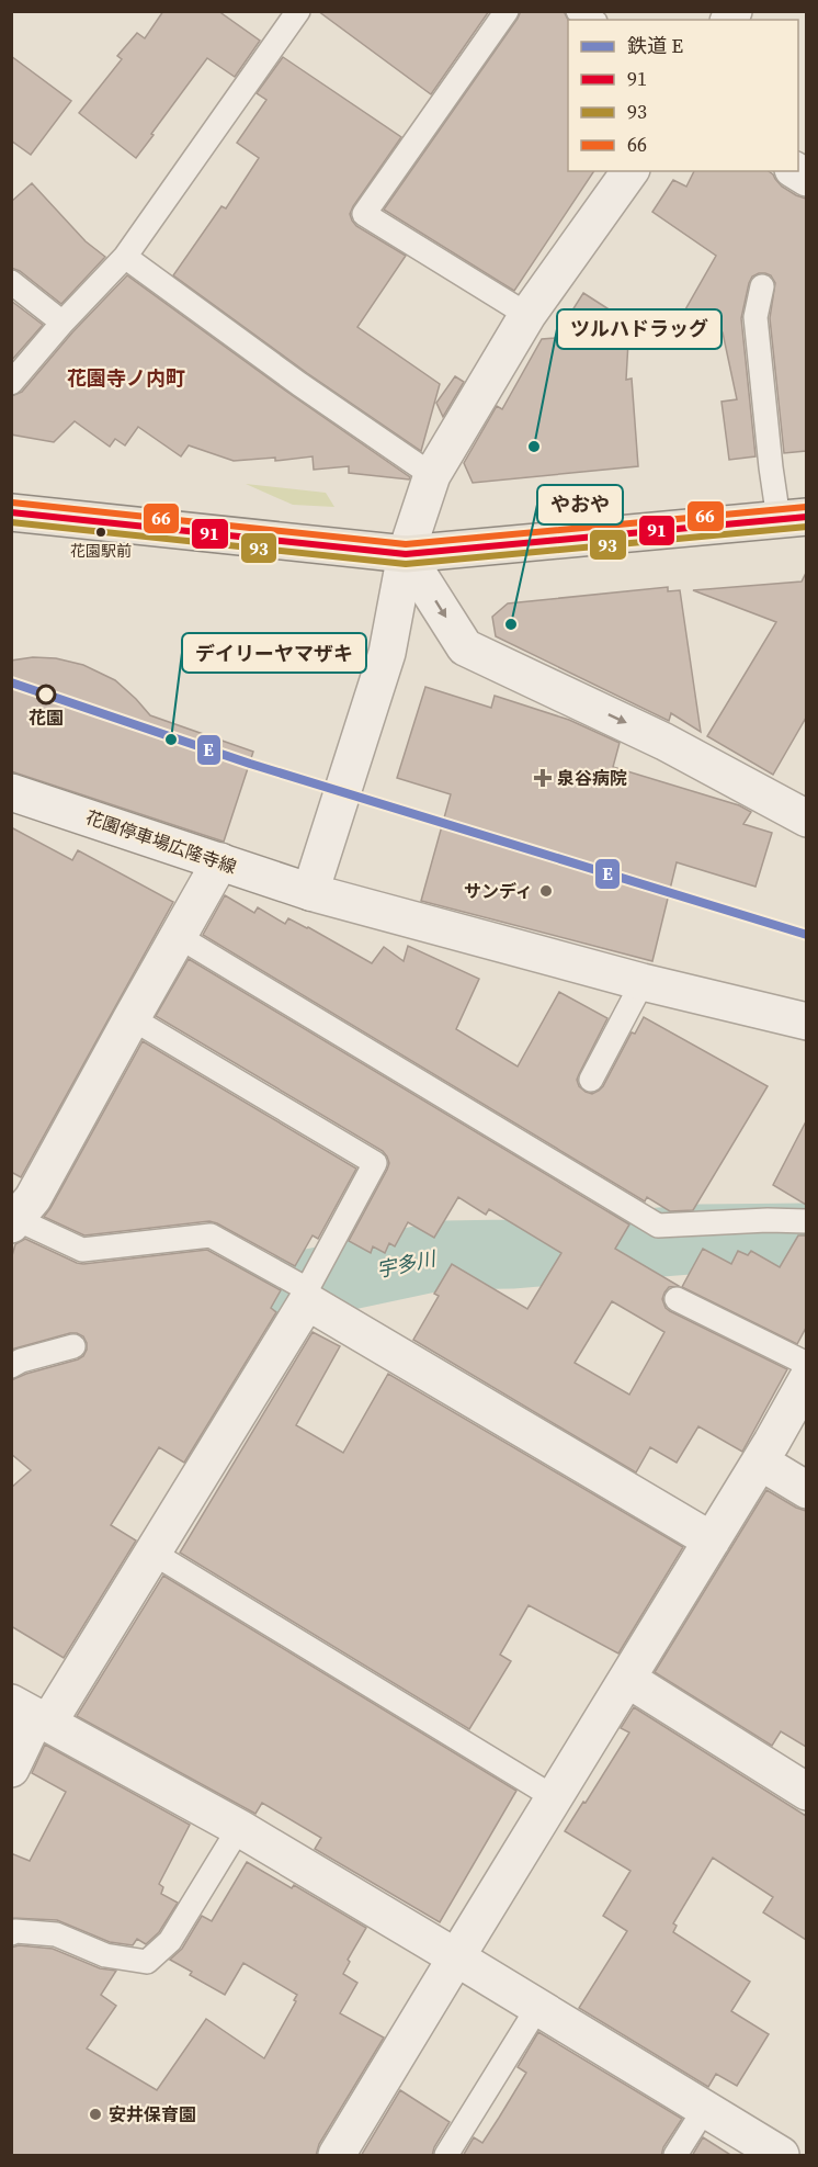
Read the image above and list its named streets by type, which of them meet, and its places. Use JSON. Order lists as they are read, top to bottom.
{
  "streets": {
    "street": ["花園停車場広隆寺線"]
  },
  "districts": ["花園寺ノ内町"],
  "water": ["宇多川"],
  "places": {
    "other": [
      "ツルハドラッグ",
      "花園駅前",
      "やおや",
      "花園",
      "デイリーヤマザキ",
      "サンディ",
      "安井保育園"
    ],
    "health": ["泉谷病院"]
  },
  "lines": [
    "transit line 66",
    "transit line 91",
    "transit line 93",
    "rail line E"
  ],
  "legend": [
    "鉄道 E",
    "91",
    "93",
    "66"
  ]
}
